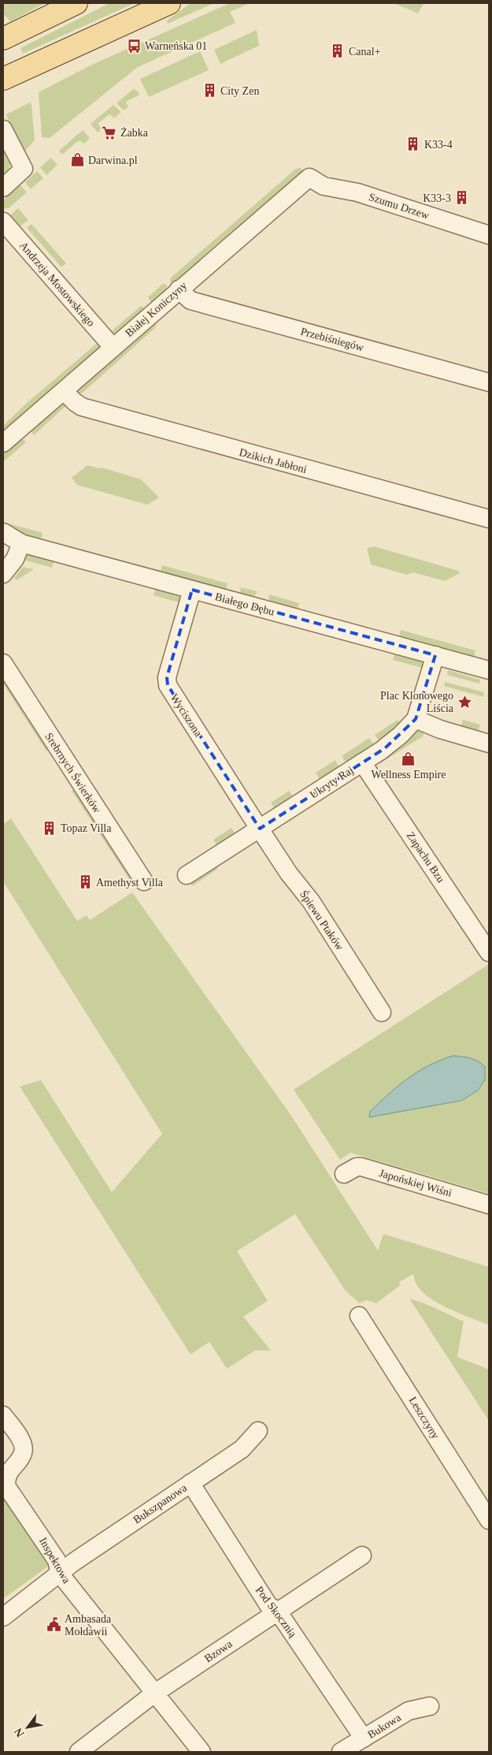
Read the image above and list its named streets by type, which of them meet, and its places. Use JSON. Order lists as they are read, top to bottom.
{
  "streets": {
    "street": [
      "Szumu Drzew",
      "Andrzeja Mostowskiego",
      "Białej Koniczyny",
      "Przebiśniegów",
      "Dzikich Jabłoni",
      "Białego Dębu",
      "Wyciszona",
      "Srebrnych Świerków",
      "Ukryty Raj",
      "Zapachu Bzu",
      "Śpiewu Ptaków",
      "Japońskiej Wiśni",
      "Leszczyny",
      "Bukszpanowa",
      "Inspektowa",
      "Pod Skocznią",
      "Bzowa",
      "Bukowa"
    ]
  },
  "crossings": [
    ["Szumu Drzew", "Białej Koniczyny"],
    ["Andrzeja Mostowskiego", "Białej Koniczyny"],
    ["Białej Koniczyny", "Przebiśniegów"],
    ["Białej Koniczyny", "Dzikich Jabłoni"],
    ["Białego Dębu", "Wyciszona"],
    ["Białego Dębu", "Ukryty Raj"],
    ["Wyciszona", "Ukryty Raj"],
    ["Wyciszona", "Śpiewu Ptaków"],
    ["Ukryty Raj", "Zapachu Bzu"],
    ["Ukryty Raj", "Śpiewu Ptaków"],
    ["Bukszpanowa", "Inspektowa"],
    ["Bukszpanowa", "Pod Skocznią"],
    ["Inspektowa", "Bzowa"],
    ["Pod Skocznią", "Bzowa"],
    ["Pod Skocznią", "Bukowa"]
  ],
  "places": {
    "bus stop": ["Warneńska 01"],
    "building": [
      "Canal+",
      "City Zen",
      "K33-4",
      "K33-3",
      "Topaz Villa",
      "Amethyst Villa"
    ],
    "supermarket": ["Żabka"],
    "shop": ["Darwina.pl", "Wellness Empire"],
    "place": ["Plac Klonowego Liścia"],
    "public building": ["Ambasada Mołdawii"]
  },
  "north": "bottom left"
}
